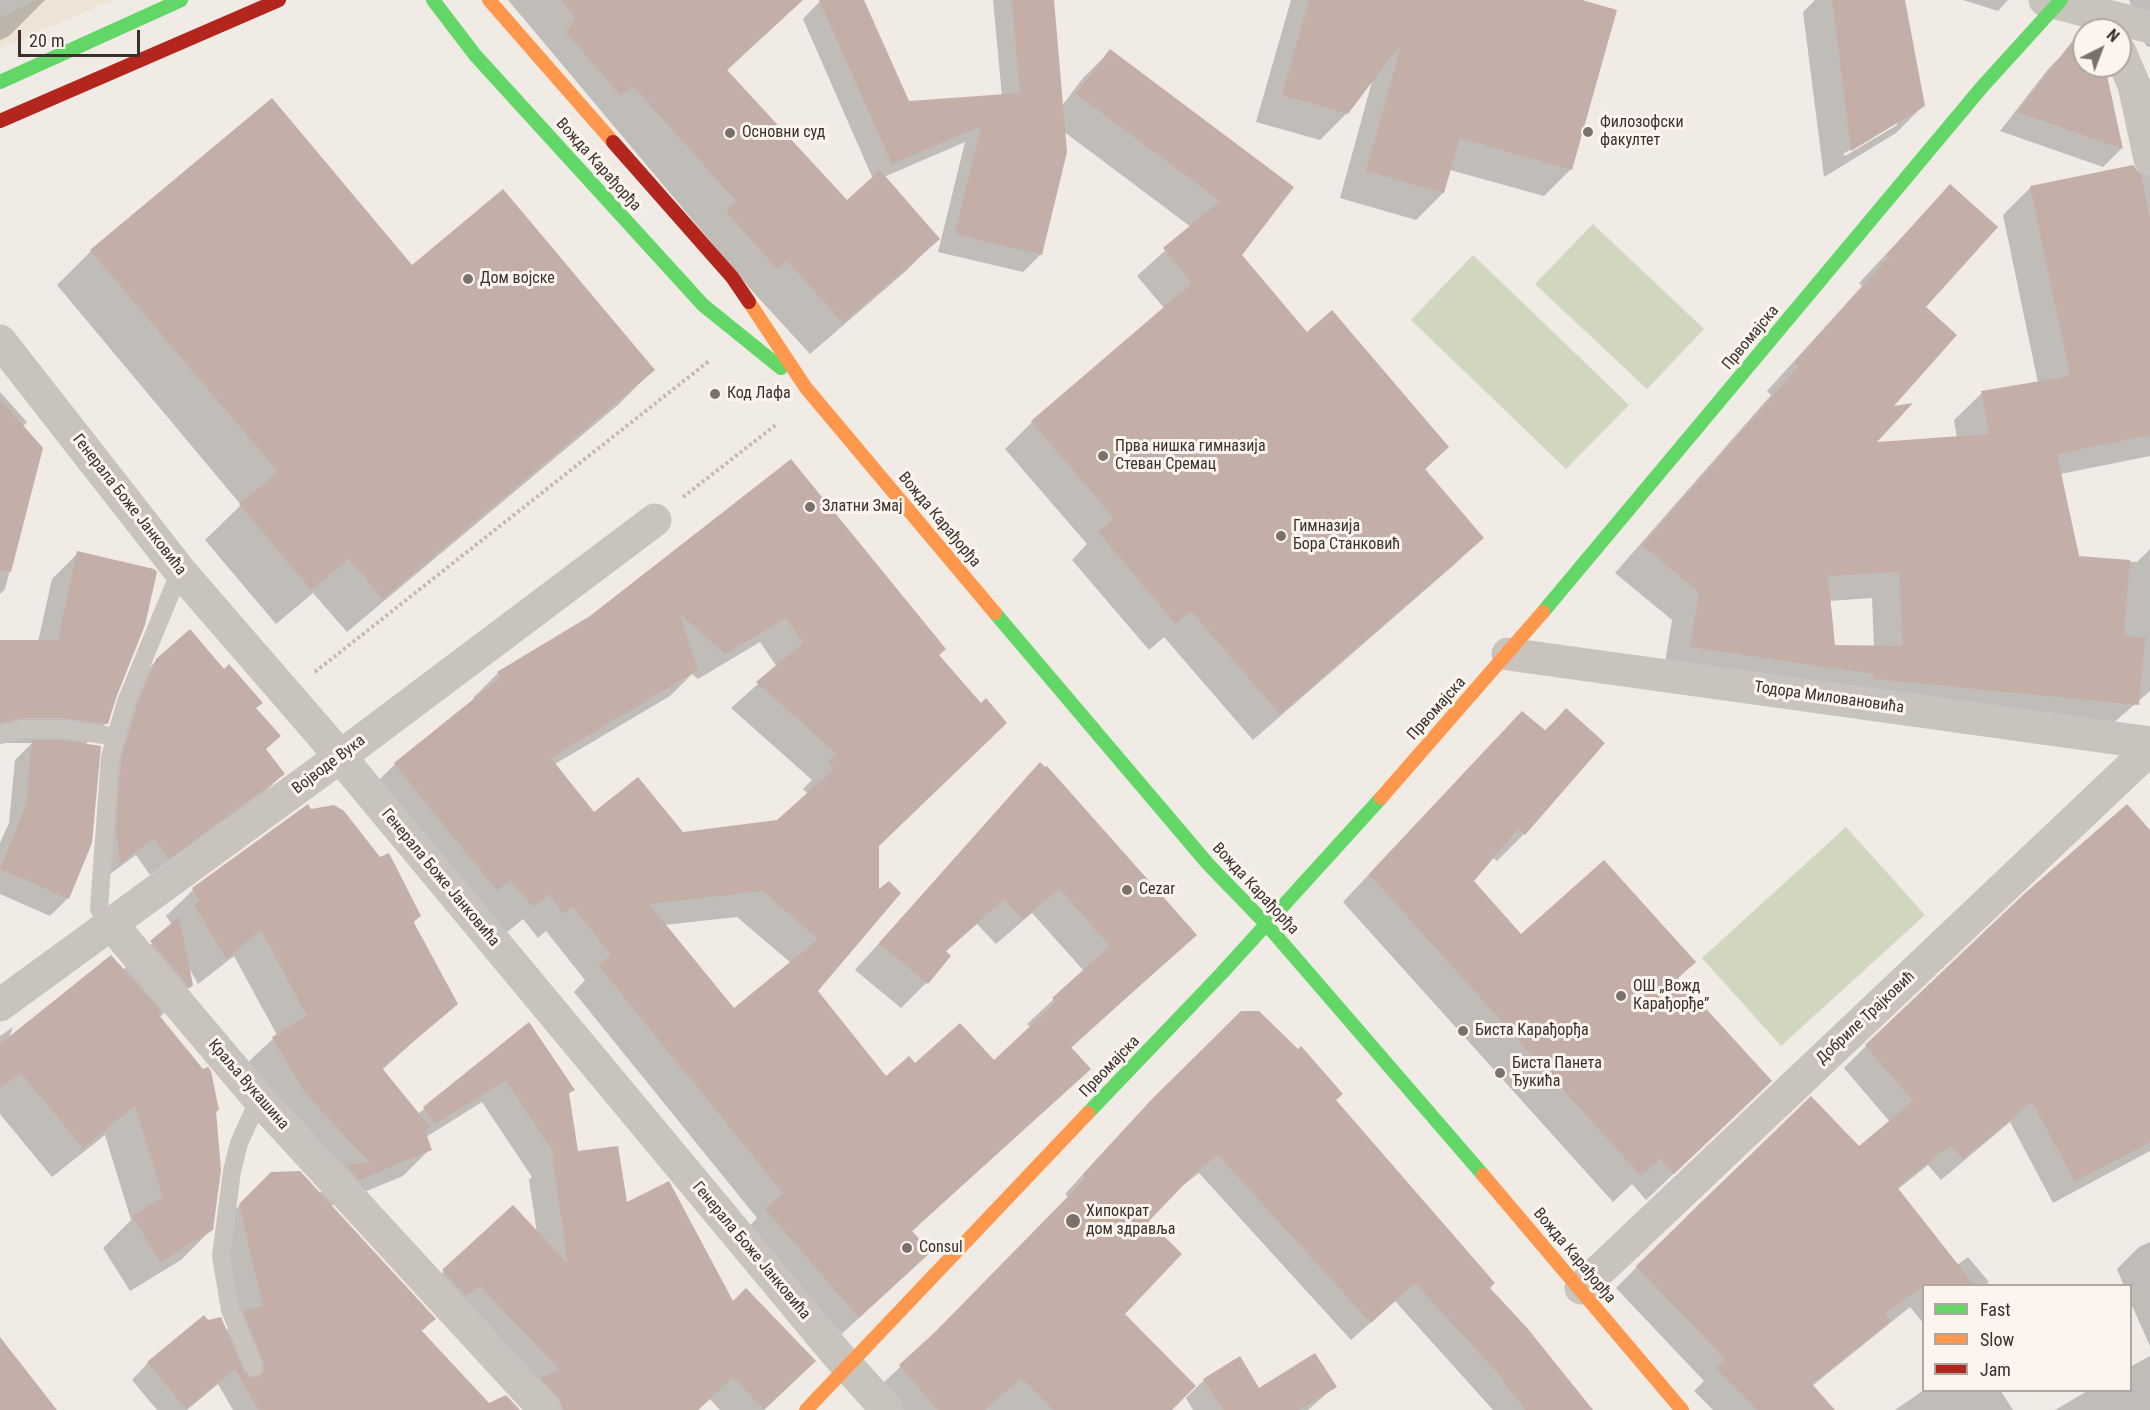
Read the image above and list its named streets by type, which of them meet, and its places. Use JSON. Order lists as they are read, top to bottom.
{
  "streets": {
    "street": [
      "Вожда Карађорђа",
      "Првомајска",
      "Генерала Боже Јанковића",
      "Тодора Миловановића",
      "Војводе Вука",
      "Добриле Трајковић",
      "Краља Вукашина"
    ]
  },
  "crossings": [
    ["Вожда Карађорђа", "Првомајска"],
    ["Вожда Карађорђа", "Добриле Трајковић"],
    ["Првомајска", "Генерала Боже Јанковића"],
    ["Првомајска", "Тодора Миловановића"],
    ["Генерала Боже Јанковића", "Војводе Вука"],
    ["Генерала Боже Јанковића", "Краља Вукашина"],
    ["Војводе Вука", "Краља Вукашина"]
  ],
  "places": [
    "Филозофски факултет",
    "Основни суд",
    "Дом војске",
    "Код Лафа",
    "Прва нишка гимназија Стеван Сремац",
    "Златни Змај",
    "Гимназија Бора Станковић",
    "Cezar",
    "ОШ „Вожд Карађорђе”",
    "Биста Карађорђа",
    "Биста Панета Ђукића",
    "Хипократ дом здравља",
    "Consul"
  ],
  "legend": ["Fast", "Slow", "Jam"],
  "scale_bar": "20 m",
  "north": "top right"
}
